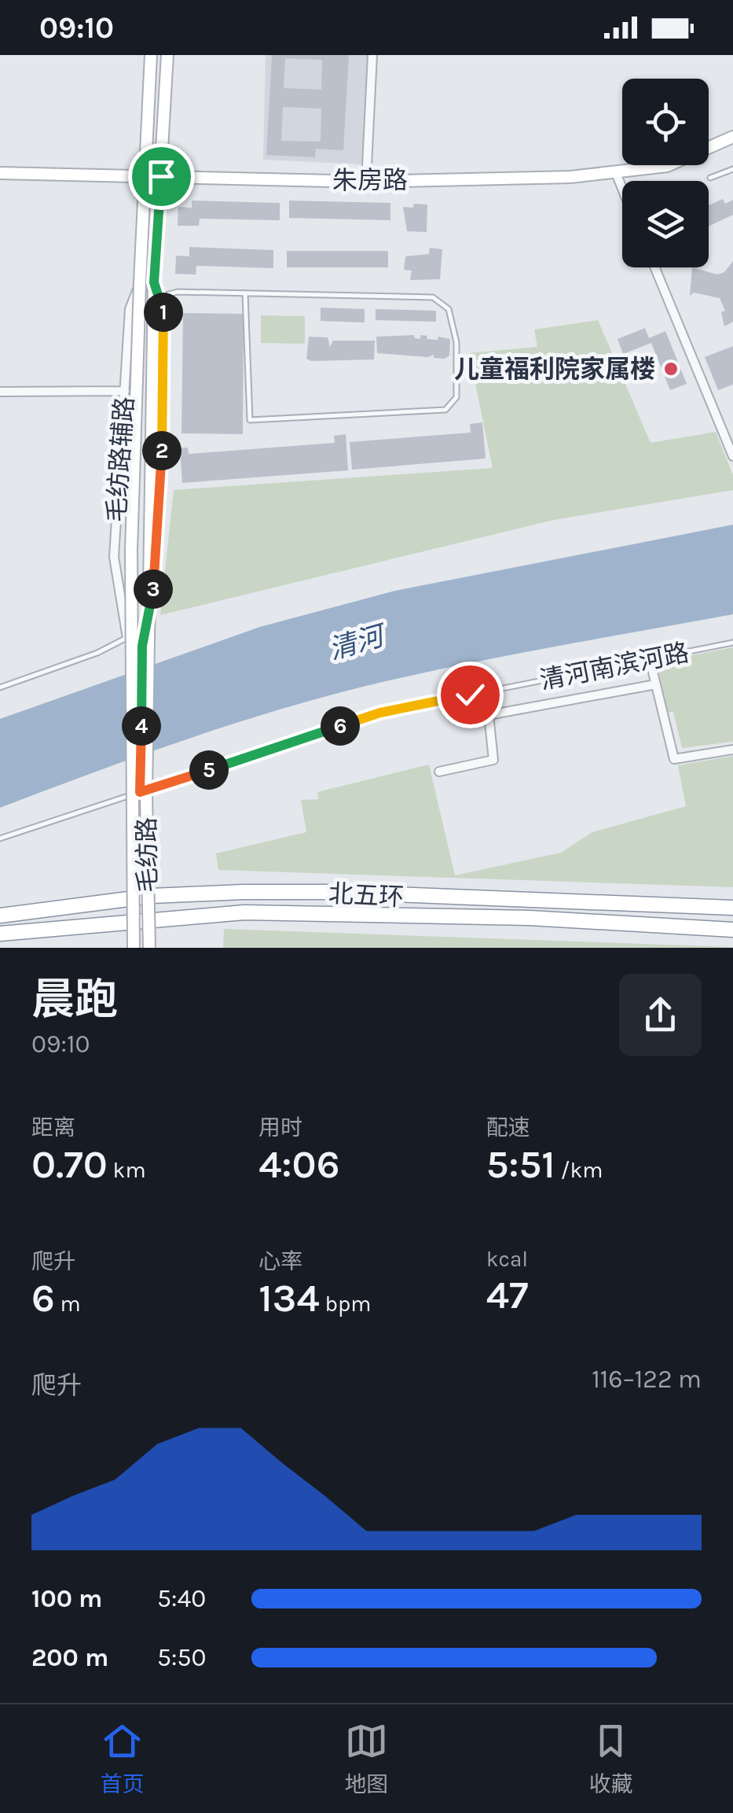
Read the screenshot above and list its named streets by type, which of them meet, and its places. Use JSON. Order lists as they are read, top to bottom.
{
  "streets": {
    "highway": ["北五环"],
    "main road": ["朱房路", "毛纺路"],
    "street": ["毛纺路辅路"],
    "lane": ["清河南滨河路"]
  },
  "crossings": [
    ["朱房路", "毛纺路"],
    ["毛纺路辅路", "清河南滨河路"],
    ["毛纺路辅路", "毛纺路"]
  ],
  "water": ["清河"],
  "places": ["儿童福利院家属楼"],
  "page": {
    "status": "09:10",
    "pins": [
      "1",
      "2",
      "3",
      "4",
      "6",
      "5"
    ],
    "heading": ["晨跑", "09:10"],
    "stats": [
      ["距离", "0.70 km"],
      ["用时", "4:06"],
      ["配速", "5:51 /km"],
      ["爬升", "6 m"],
      ["心率", "134 bpm"],
      ["kcal", "47"]
    ],
    "chart": ["爬升", "116–122 m"],
    "list": [
      {
        "name": "100 m",
        "note": "5:40"
      },
      {
        "name": "200 m",
        "note": "5:50"
      }
    ],
    "tabs": ["首页", "地图", "收藏"]
  }
}
